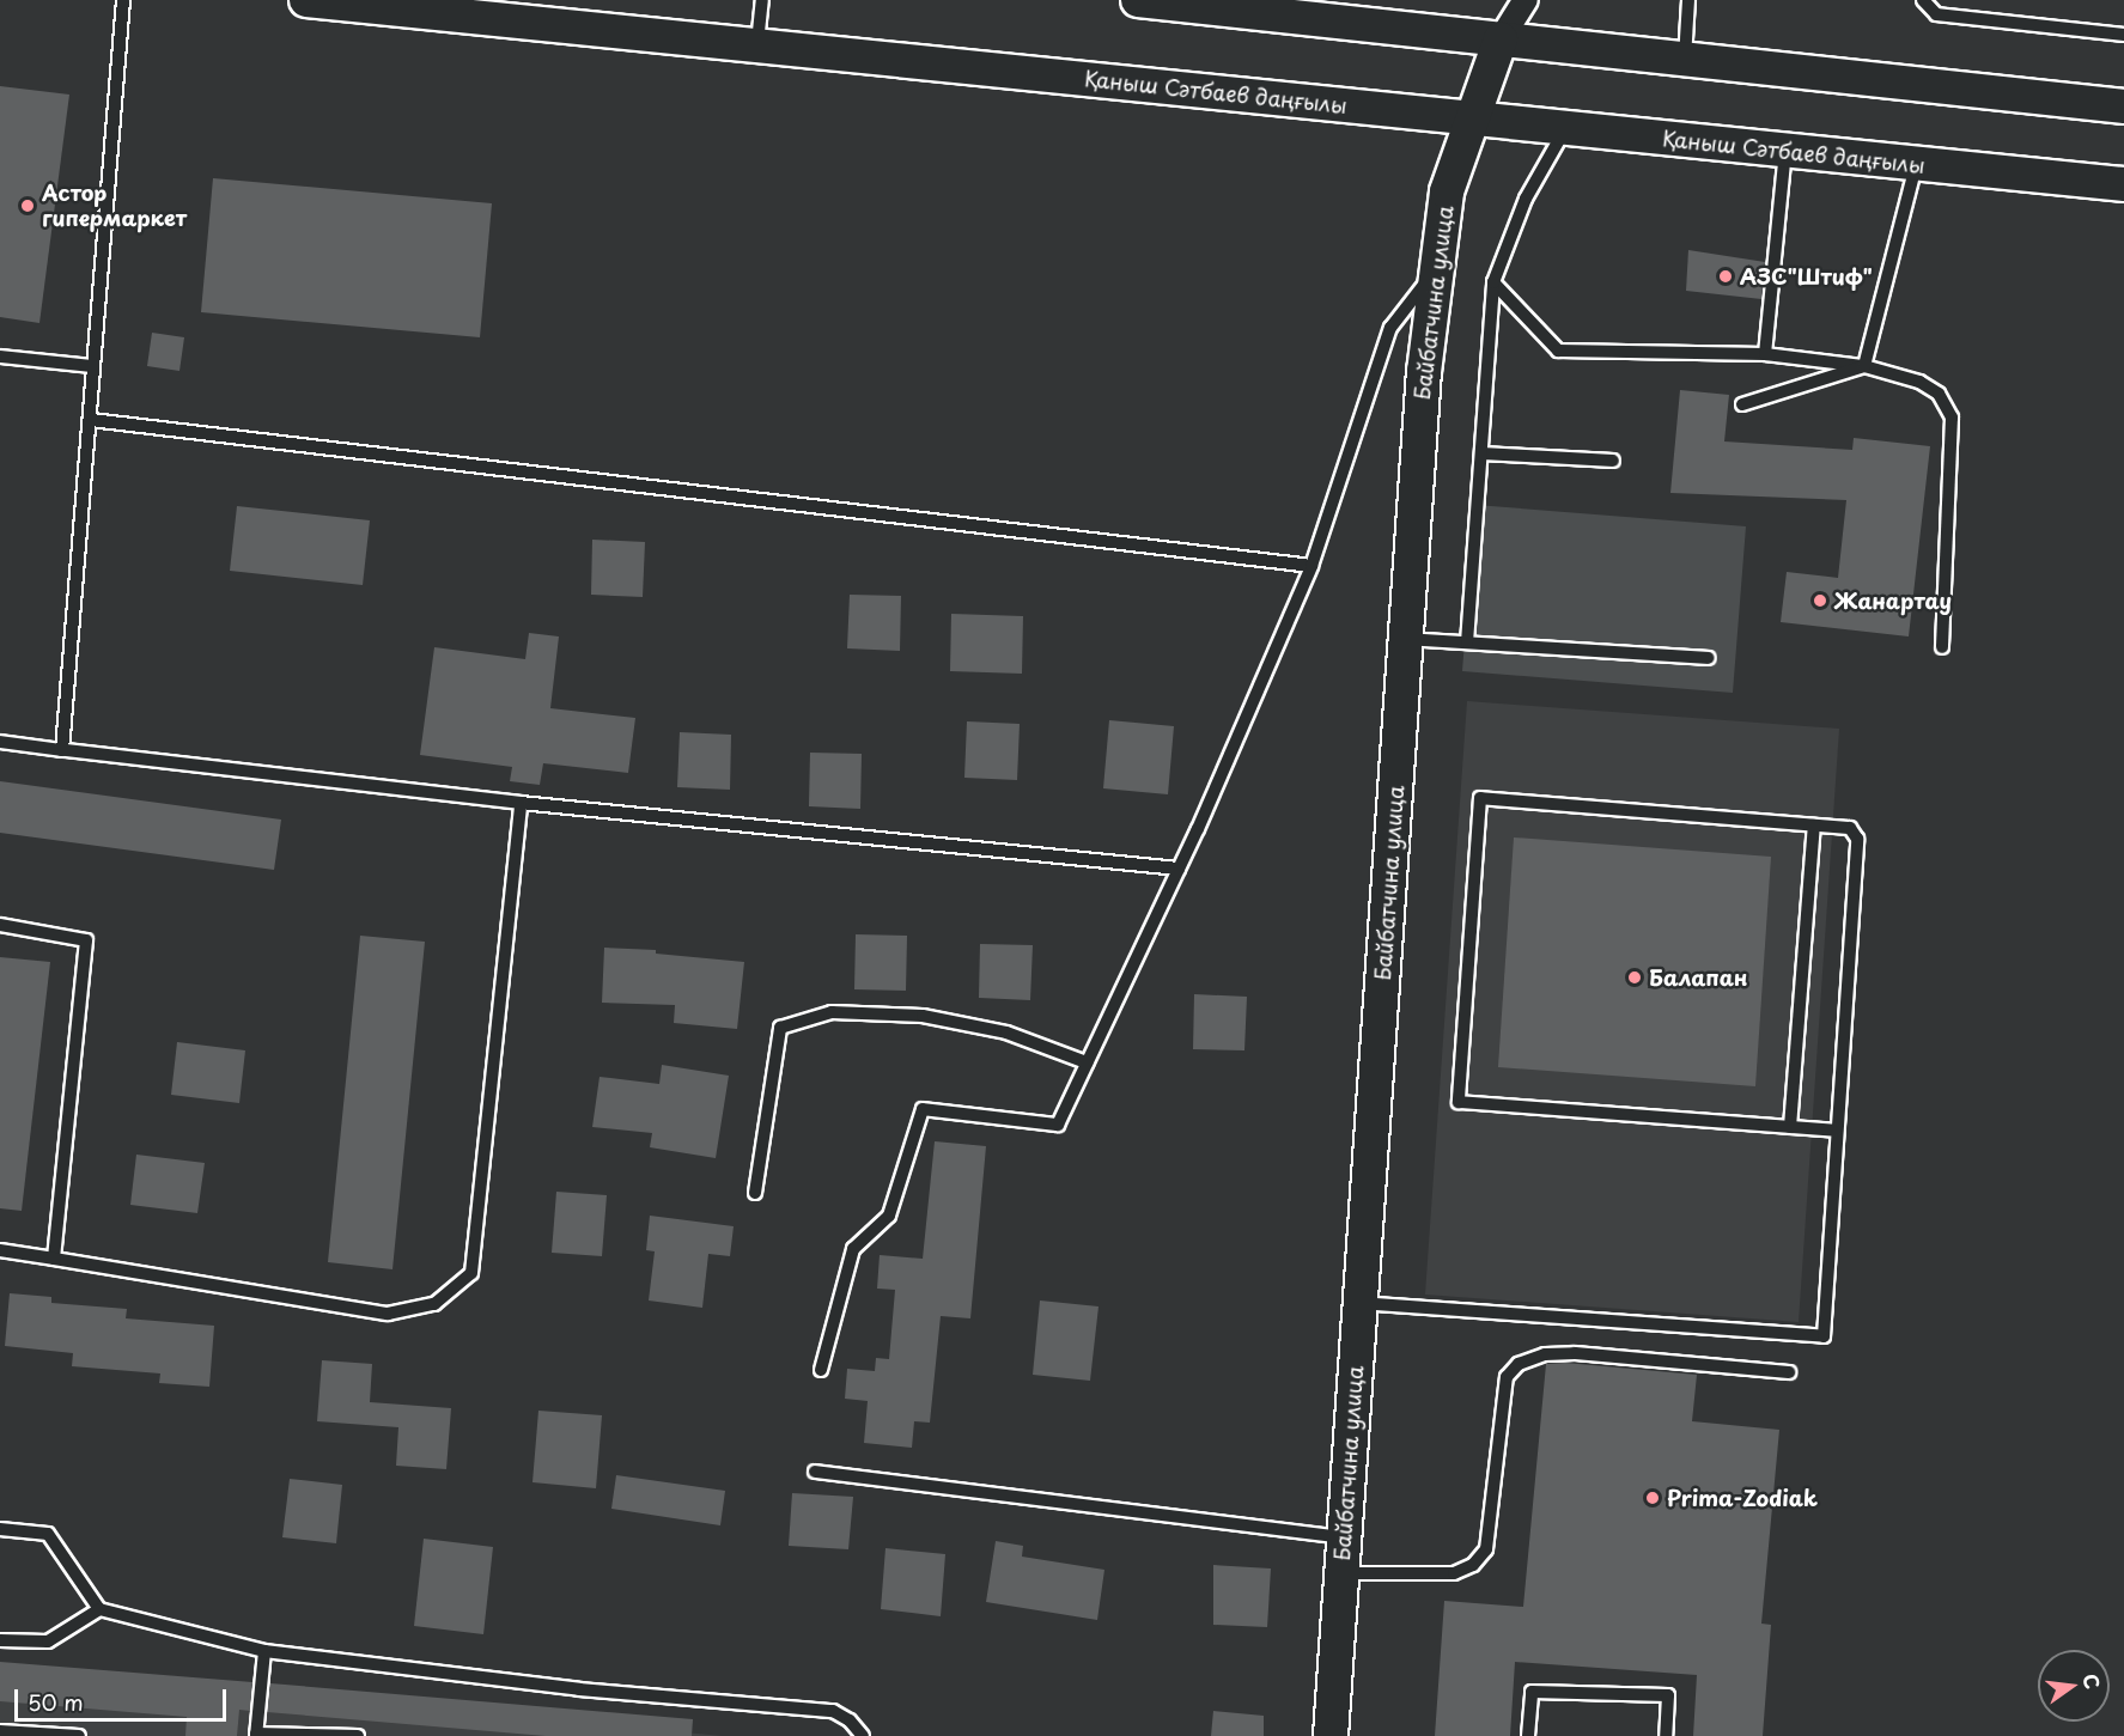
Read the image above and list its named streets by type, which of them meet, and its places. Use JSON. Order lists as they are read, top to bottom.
{
  "streets": {
    "main road": ["Қаныш Сәтбаев даңғылы", "Байбатчина улица"]
  },
  "crossings": [
    ["Қаныш Сәтбаев даңғылы", "Байбатчина улица"]
  ],
  "places": [
    "Астор гипермаркет",
    "АЗС\"Штиф\"",
    "Жанартау",
    "Балапан",
    "Prima-Zodiak"
  ],
  "scale_bar": "50 m",
  "north": "right"
}
